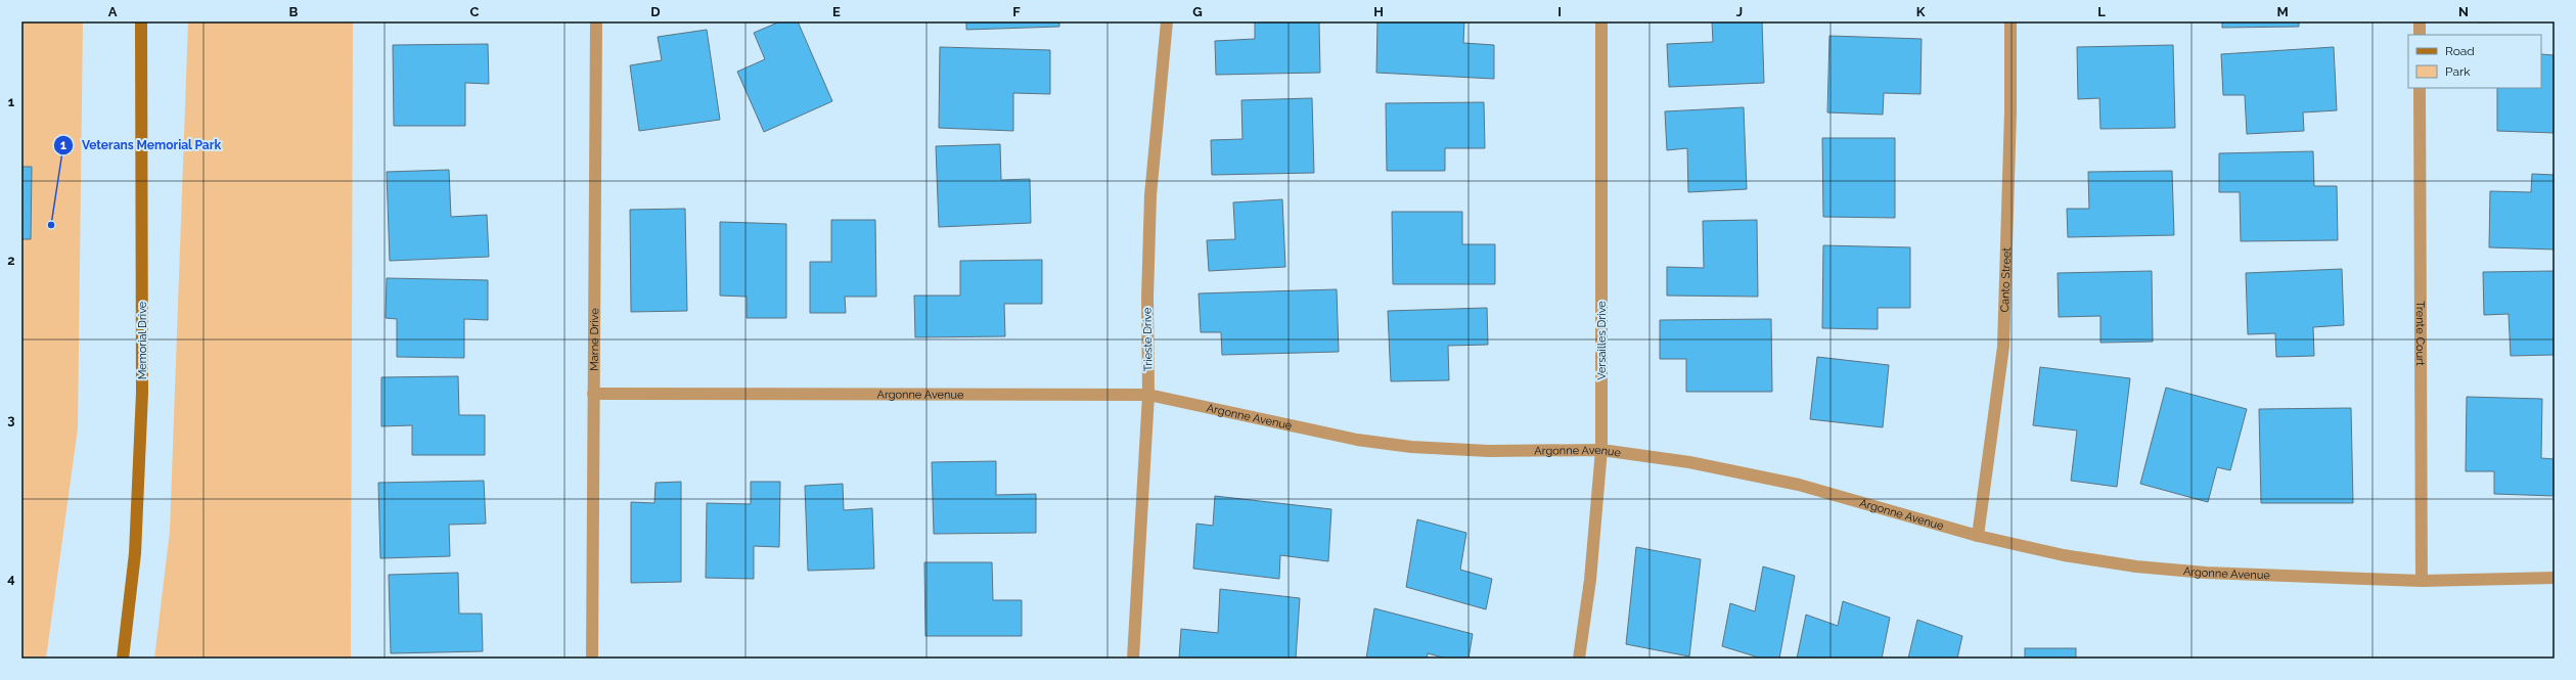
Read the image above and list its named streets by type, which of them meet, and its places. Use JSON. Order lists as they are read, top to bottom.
{
  "streets": {
    "street": [
      "Canto Street",
      "Trente Court",
      "Marne Drive",
      "Trieste Drive",
      "Memorial Drive",
      "Versailles Drive",
      "Argonne Avenue"
    ]
  },
  "crossings": [
    ["Canto Street", "Argonne Avenue"],
    ["Trente Court", "Argonne Avenue"],
    ["Marne Drive", "Argonne Avenue"],
    ["Trieste Drive", "Argonne Avenue"],
    ["Versailles Drive", "Argonne Avenue"]
  ],
  "places": ["Veterans Memorial Park"],
  "legend": ["Road", "Park"],
  "grid": {
    "columns": [
      "A",
      "B",
      "C",
      "D",
      "E",
      "F",
      "G",
      "H",
      "I",
      "J",
      "K",
      "L",
      "M",
      "N"
    ],
    "rows": [
      "1",
      "2",
      "3",
      "4"
    ]
  }
}
